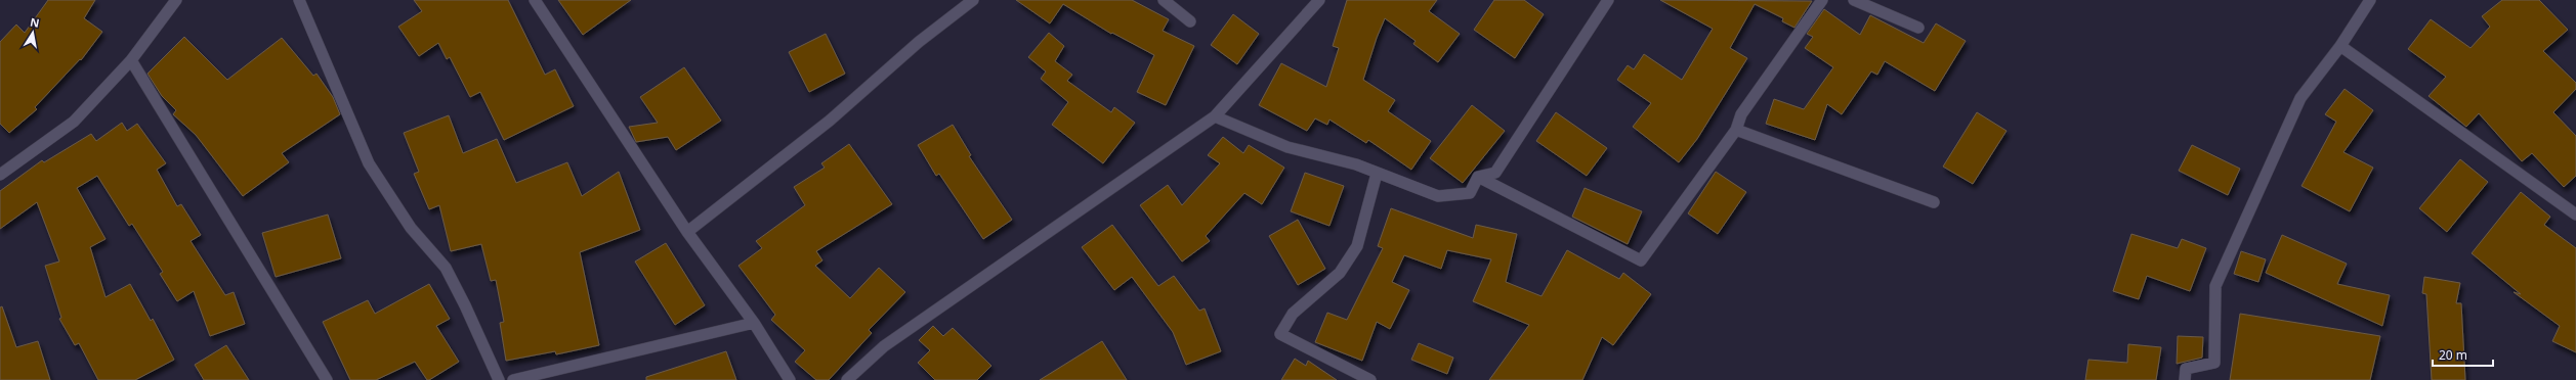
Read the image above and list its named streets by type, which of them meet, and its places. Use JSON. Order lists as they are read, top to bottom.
{
  "scale_bar": "20 m",
  "north": "top"
}
